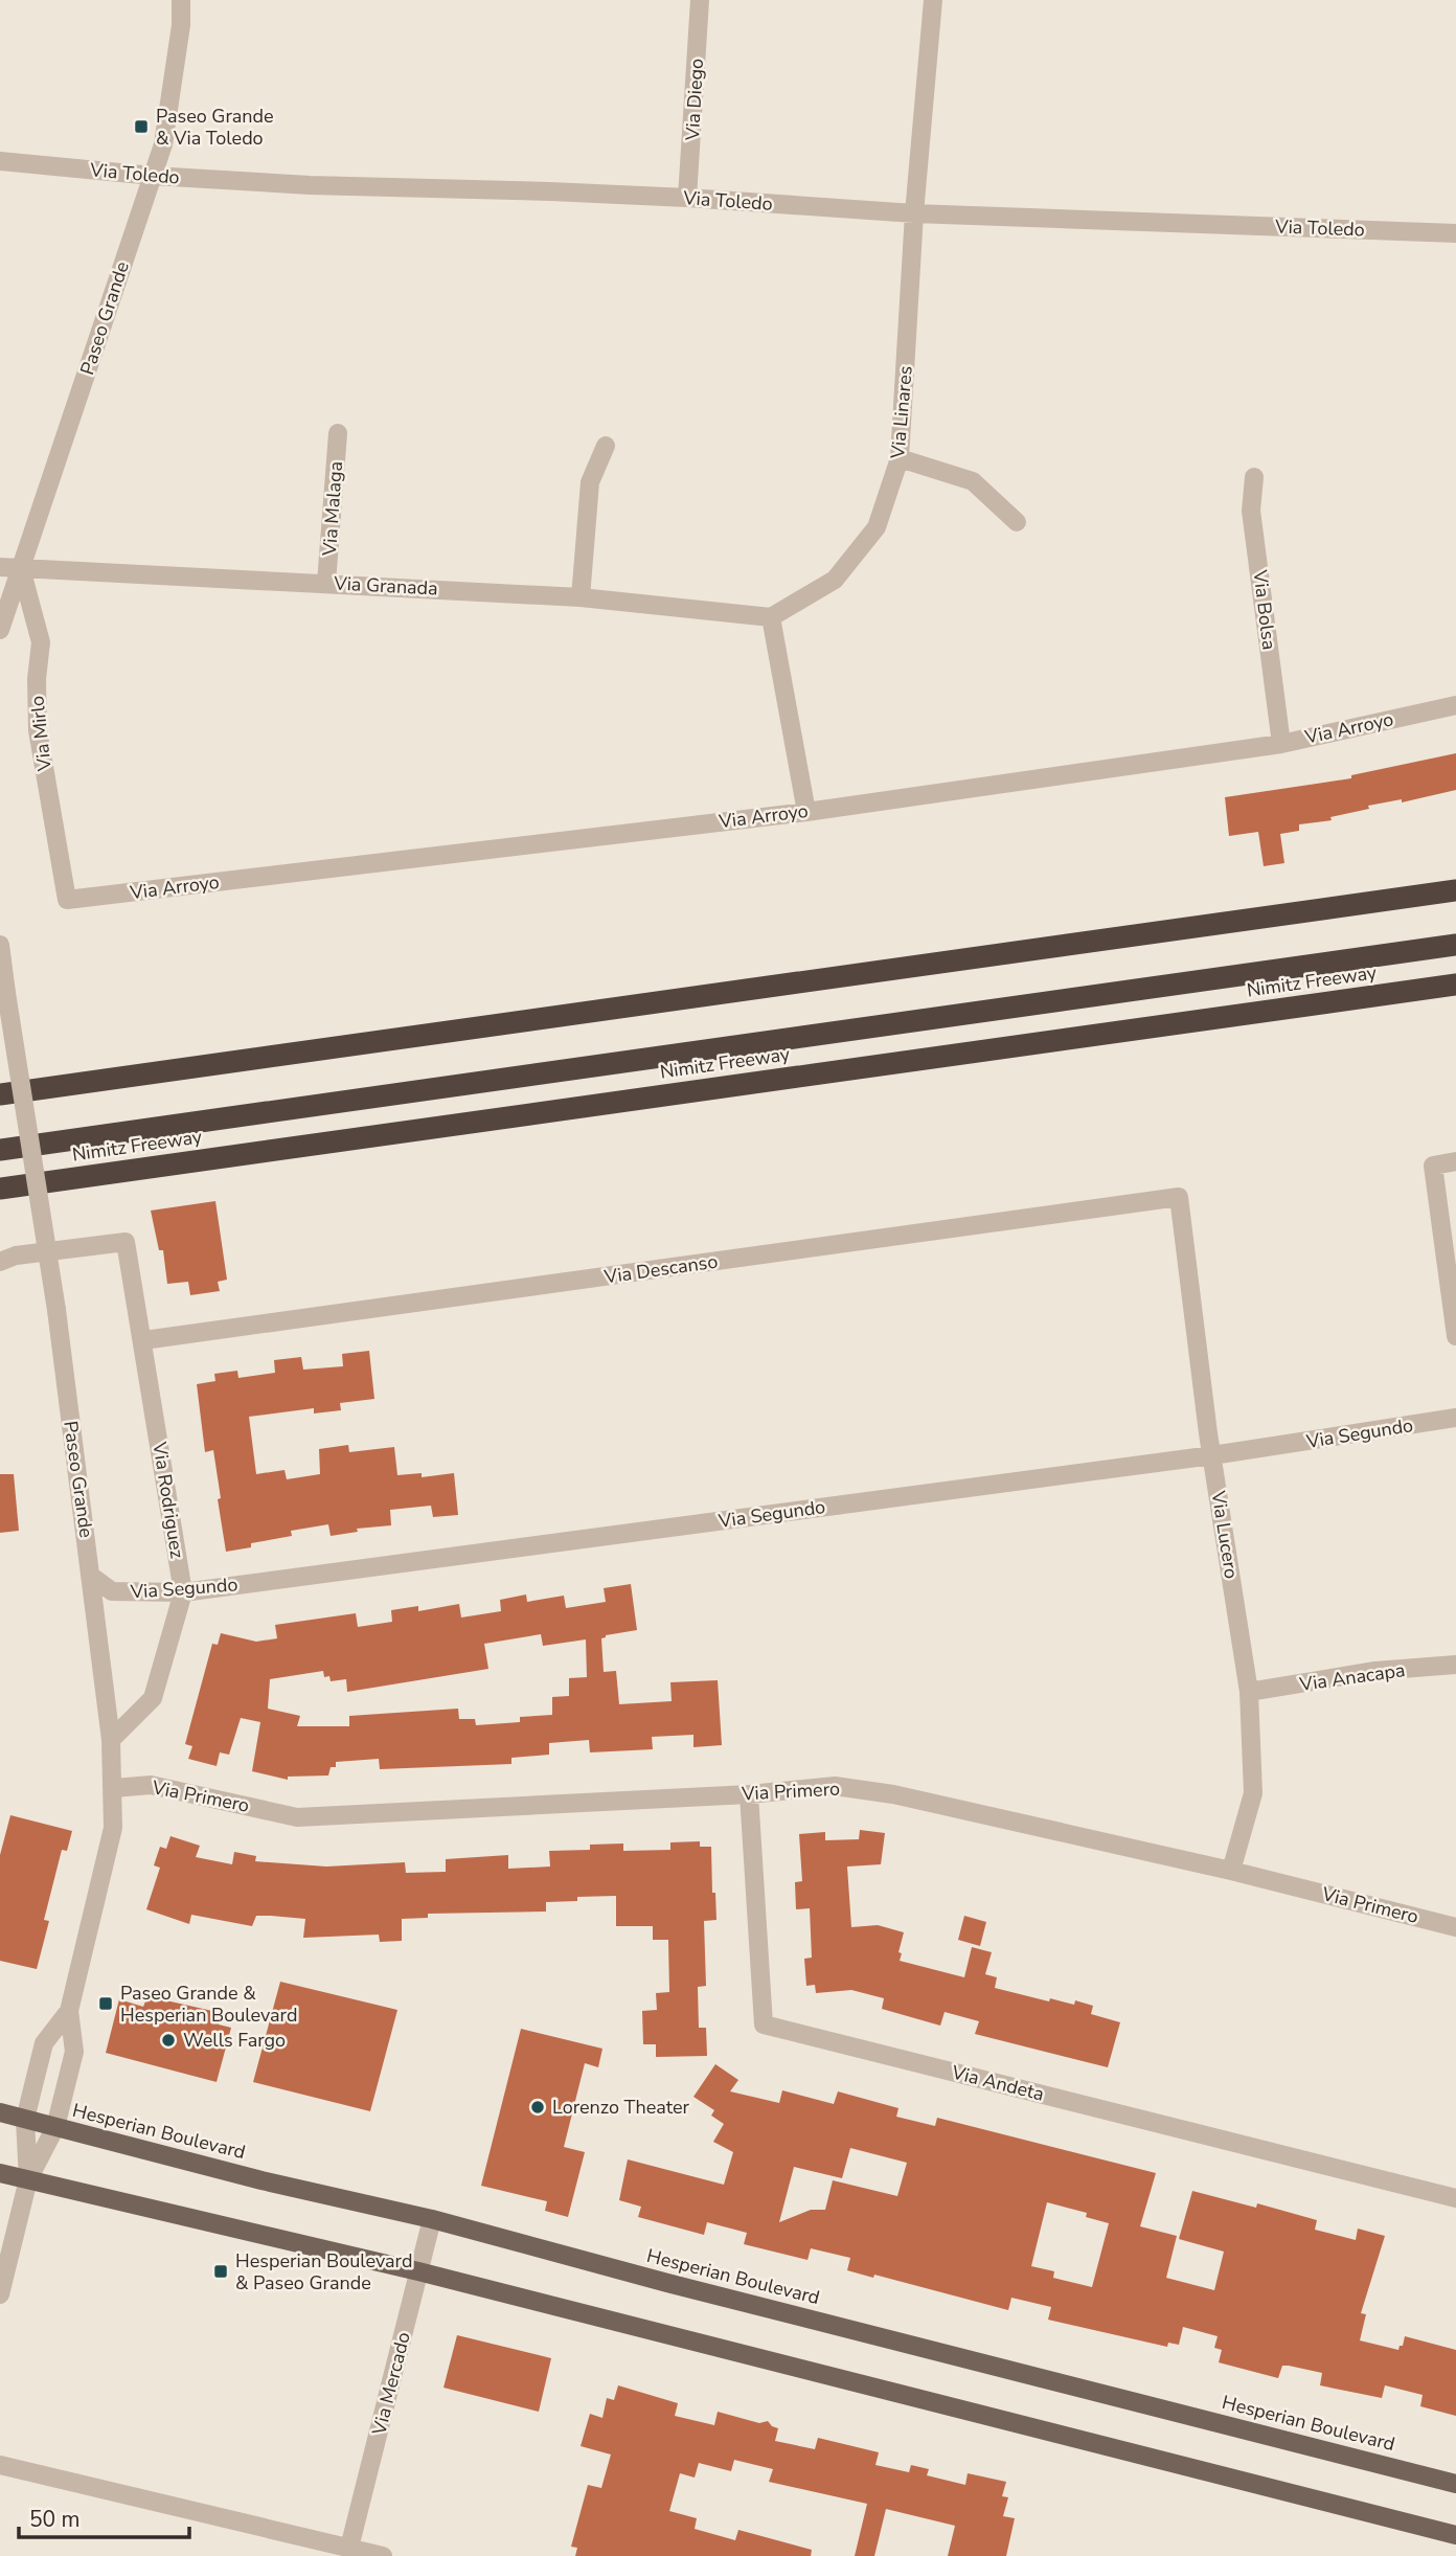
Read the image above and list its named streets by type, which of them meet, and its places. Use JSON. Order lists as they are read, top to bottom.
{
  "streets": {
    "highway": ["Nimitz Freeway"],
    "main road": ["Hesperian Boulevard"],
    "street": [
      "Via Diego",
      "Via Toledo",
      "Paseo Grande",
      "Via Linares",
      "Via Malaga",
      "Via Granada",
      "Via Bolsa",
      "Via Arroyo",
      "Via Mirlo",
      "Via Descanso",
      "Via Segundo",
      "Via Rodriguez",
      "Via Lucero",
      "Via Anacapa",
      "Via Primero",
      "Via Andeta",
      "Via Mercado"
    ]
  },
  "crossings": [
    ["Via Diego", "Via Toledo"],
    ["Via Toledo", "Paseo Grande"],
    ["Via Toledo", "Via Linares"],
    ["Paseo Grande", "Via Granada"],
    ["Paseo Grande", "Via Mirlo"],
    ["Paseo Grande", "Via Segundo"],
    ["Paseo Grande", "Via Rodriguez"],
    ["Paseo Grande", "Via Primero"],
    ["Paseo Grande", "Hesperian Boulevard"],
    ["Via Linares", "Via Granada"],
    ["Via Malaga", "Via Granada"],
    ["Via Granada", "Via Mirlo"],
    ["Via Bolsa", "Via Arroyo"],
    ["Via Arroyo", "Via Mirlo"],
    ["Via Descanso", "Via Rodriguez"],
    ["Via Descanso", "Via Lucero"],
    ["Via Segundo", "Via Rodriguez"],
    ["Via Segundo", "Via Lucero"],
    ["Via Lucero", "Via Anacapa"],
    ["Via Lucero", "Via Primero"],
    ["Via Primero", "Via Andeta"],
    ["Hesperian Boulevard", "Via Mercado"]
  ],
  "places": {
    "transit": ["Paseo Grande & Via Toledo", "Paseo Grande & Hesperian Boulevard", "Hesperian Boulevard & Paseo Grande"],
    "other": ["Wells Fargo", "Lorenzo Theater"]
  },
  "scale_bar": "50 m"
}
